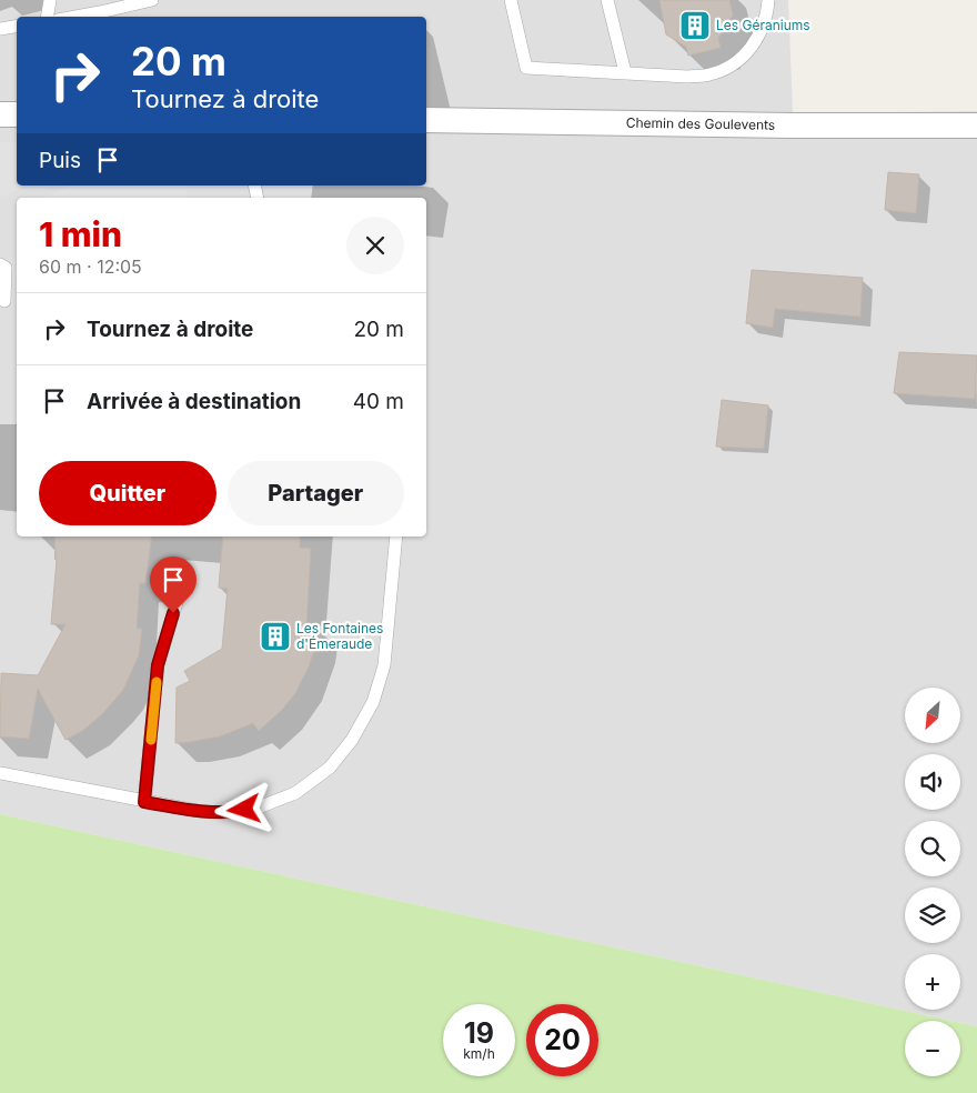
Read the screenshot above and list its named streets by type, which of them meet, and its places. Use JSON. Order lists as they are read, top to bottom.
{
  "streets": {
    "street": ["Chemin des Goulevents"]
  },
  "places": {
    "building": ["Les Géraniums", "Les Fontaines d'Émeraude"]
  },
  "north": "bottom left",
  "page": {
    "turn": ["20 m", "Tournez à droite"],
    "then": "Puis",
    "heading": ["1 min", "60 m · 12:05"],
    "list": [
      {
        "name": "Tournez à droite",
        "value": "20 m"
      },
      {
        "name": "Arrivée à destination",
        "value": "40 m"
      }
    ],
    "buttons": ["Quitter", "Partager"],
    "map_buttons": ["+", "−"],
    "speed": "19 km/h",
    "limit": "20"
  }
}
